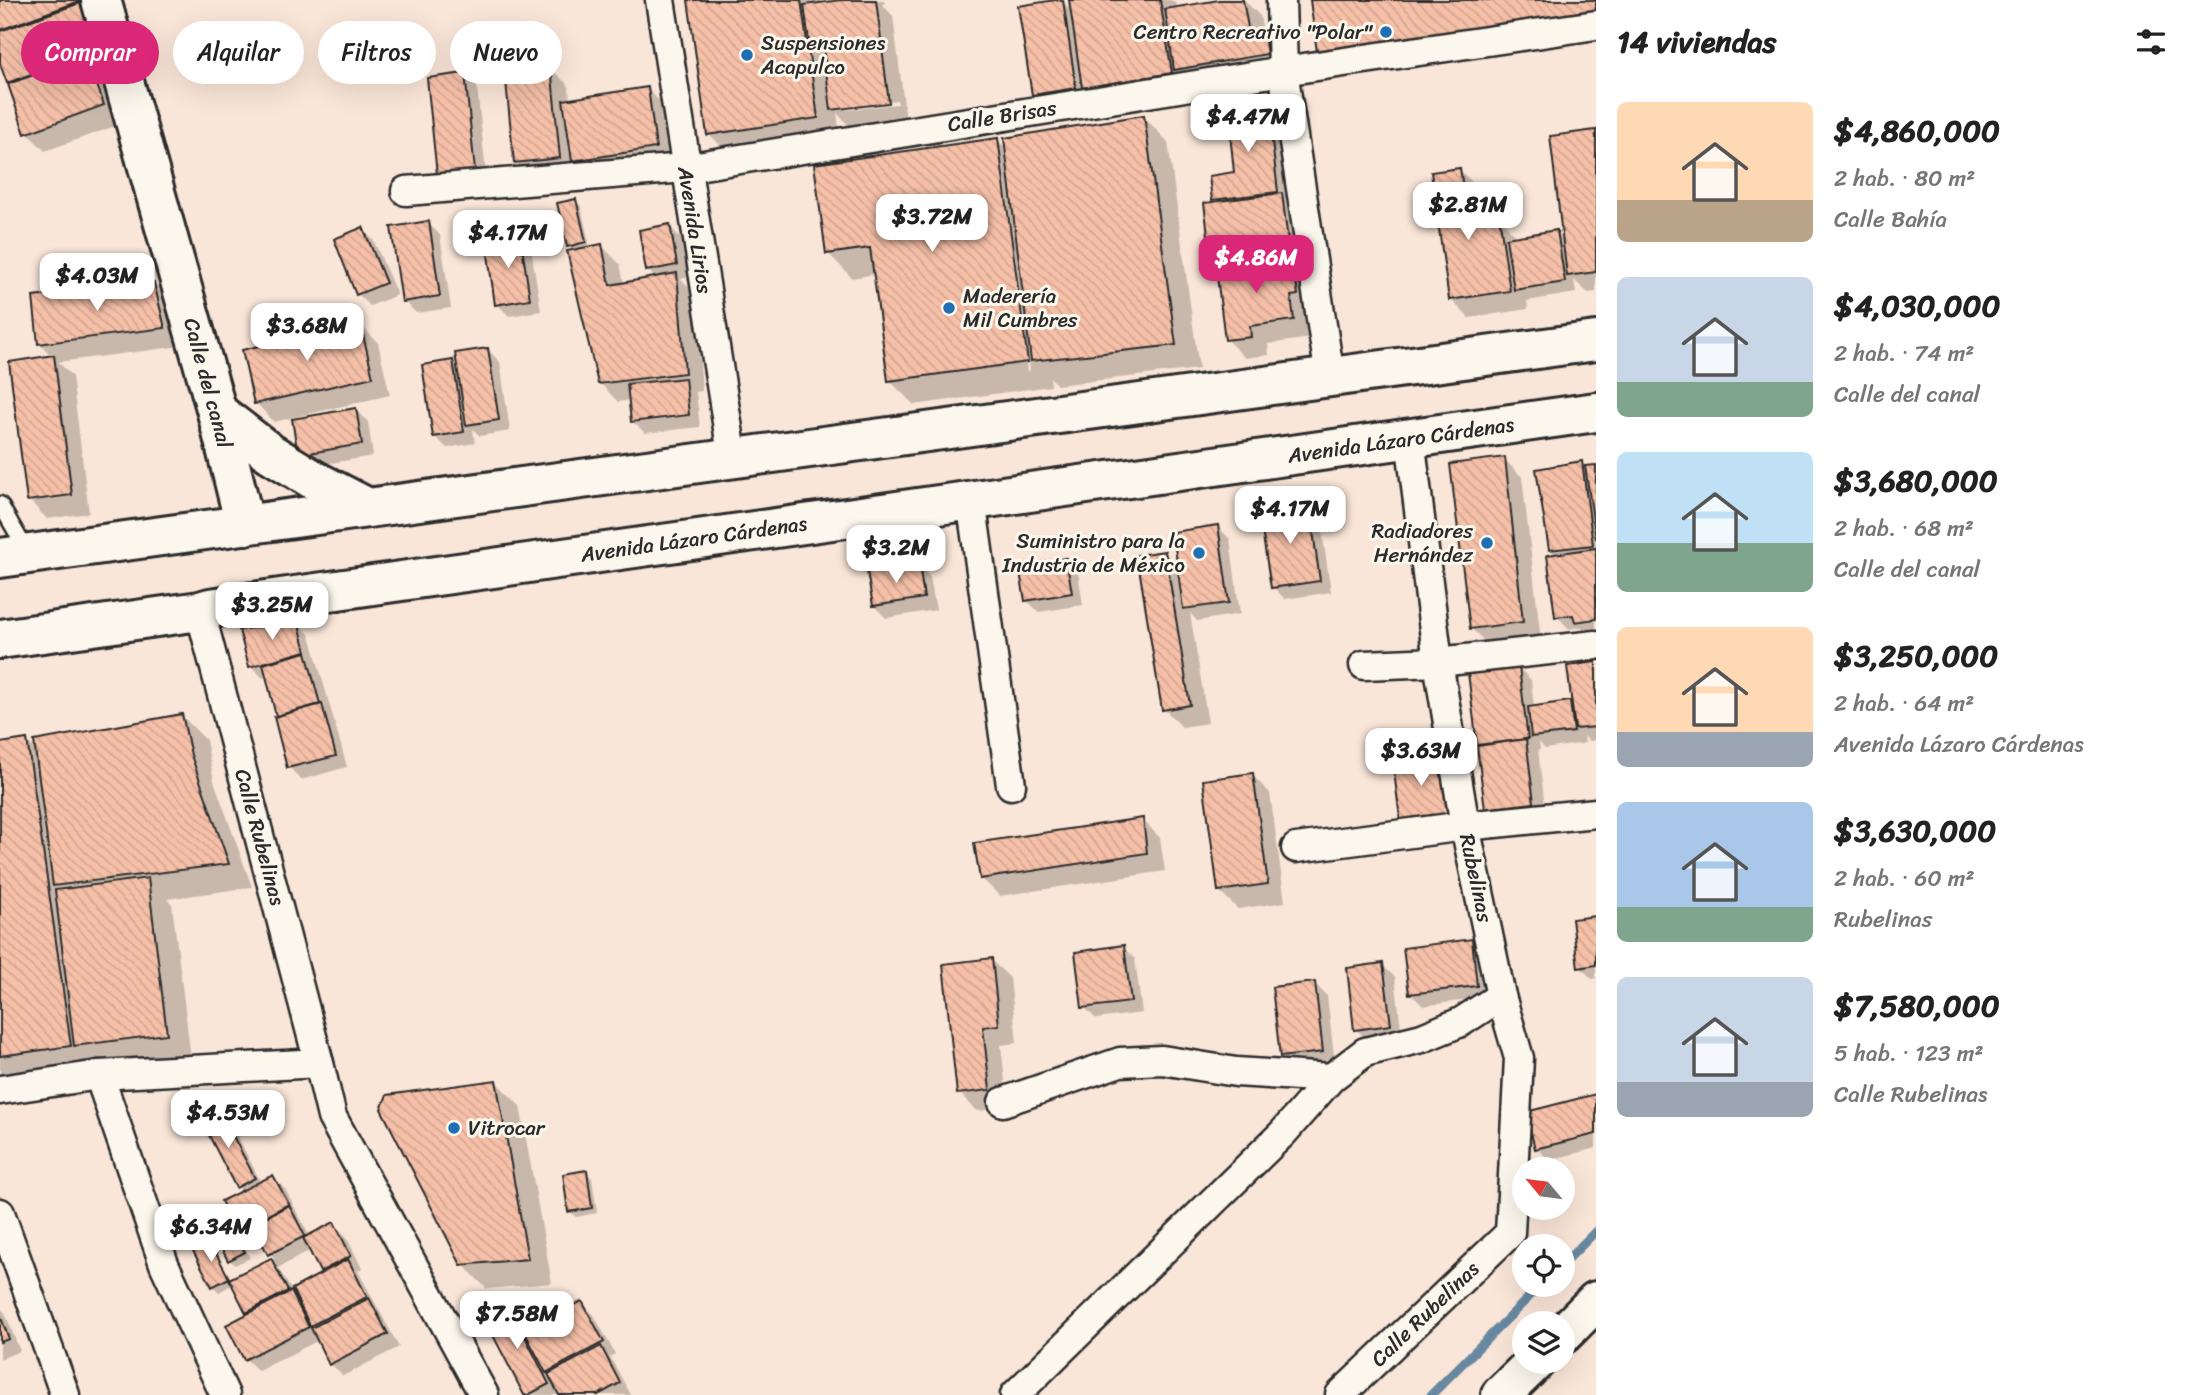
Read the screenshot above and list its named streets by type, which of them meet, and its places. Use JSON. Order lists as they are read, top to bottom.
{
  "streets": {
    "main road": ["Calle del canal", "Avenida Lázaro Cárdenas"],
    "street": [
      "Calle Brisas",
      "Avenida Lirios",
      "Calle Rubelinas",
      "Rubelinas"
    ]
  },
  "crossings": [
    ["Calle Brisas", "Avenida Lirios"],
    ["Avenida Lázaro Cárdenas", "Calle Rubelinas"],
    ["Avenida Lázaro Cárdenas", "Rubelinas"],
    ["Calle Rubelinas", "Rubelinas"]
  ],
  "places": [
    "Centro Recreativo \"Polar\"",
    "Suspensiones Acapulco",
    "Maderería Mil Cumbres",
    "Radiadores Hernández",
    "Suministro para la Industria de México",
    "Vitrocar"
  ],
  "north": "top left",
  "page": {
    "heading": "14 viviendas",
    "chip": [
      "Comprar",
      "Alquilar",
      "Filtros",
      "Nuevo"
    ],
    "list": [
      {
        "name": "$4,860,000",
        "note": "2 hab. · 80 m² · Calle Bahía"
      },
      {
        "name": "$4,030,000",
        "note": "2 hab. · 74 m² · Calle del canal"
      },
      {
        "name": "$3,680,000",
        "note": "2 hab. · 68 m² · Calle del canal"
      },
      {
        "name": "$3,250,000",
        "note": "2 hab. · 64 m² · Avenida Lázaro Cárdenas"
      },
      {
        "name": "$3,630,000",
        "note": "2 hab. · 60 m² · Rubelinas"
      },
      {
        "name": "$7,580,000",
        "note": "5 hab. · 123 m² · Calle Rubelinas"
      }
    ],
    "price": [
      "$4.47M",
      "$2.81M",
      "$3.72M",
      "$4.17M",
      "$4.86M",
      "$4.03M",
      "$3.68M",
      "$4.17M",
      "$3.2M",
      "$3.25M",
      "$3.63M",
      "$4.53M",
      "$6.34M",
      "$7.58M"
    ]
  }
}
